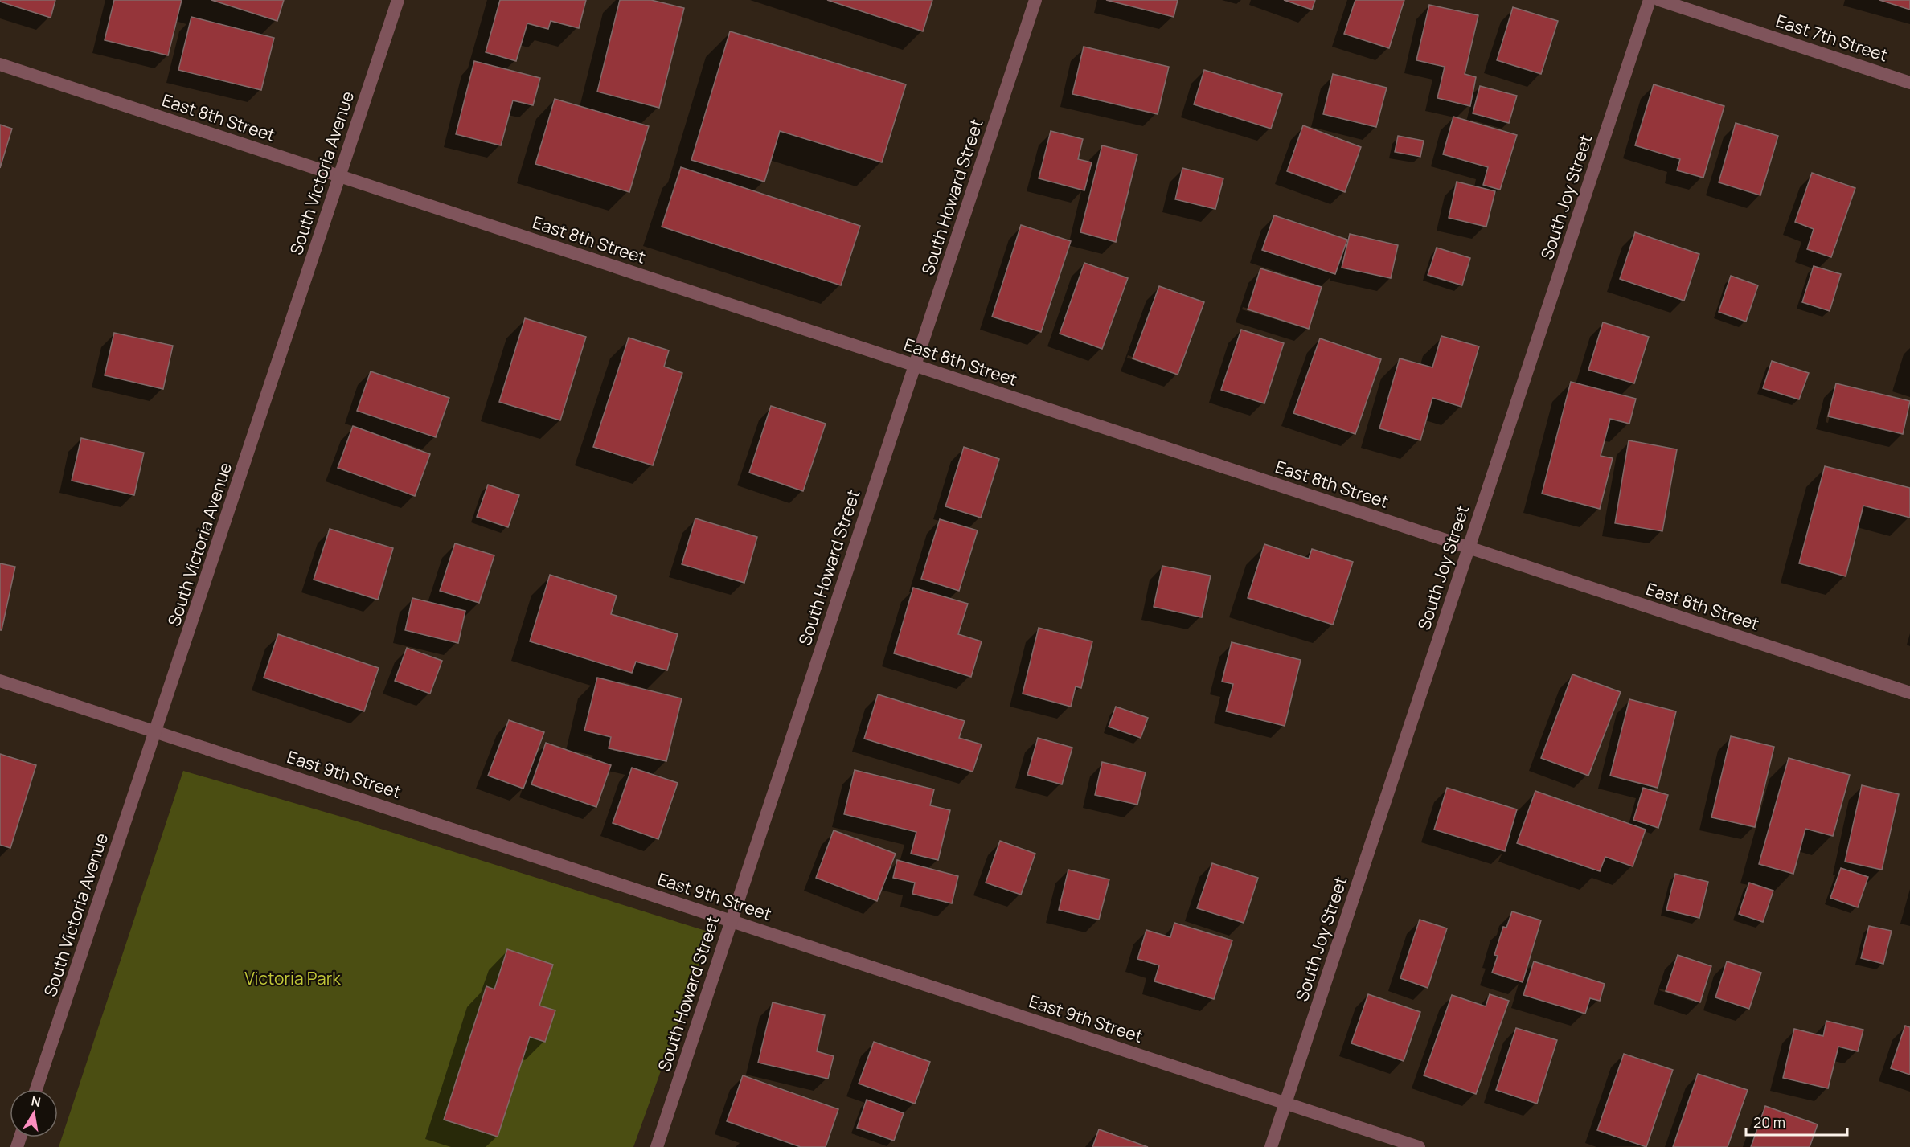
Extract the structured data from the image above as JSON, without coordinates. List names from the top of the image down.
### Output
{
  "streets": {
    "street": [
      "East 7th Street",
      "East 8th Street",
      "South Victoria Avenue",
      "South Howard Street",
      "South Joy Street",
      "East 9th Street"
    ]
  },
  "crossings": [
    ["East 8th Street", "South Victoria Avenue"],
    ["East 8th Street", "South Howard Street"],
    ["East 8th Street", "South Joy Street"],
    ["South Victoria Avenue", "East 9th Street"],
    ["South Howard Street", "East 9th Street"],
    ["South Joy Street", "East 9th Street"]
  ],
  "parks": ["Victoria Park"],
  "scale_bar": "20 m",
  "north": "top"
}
